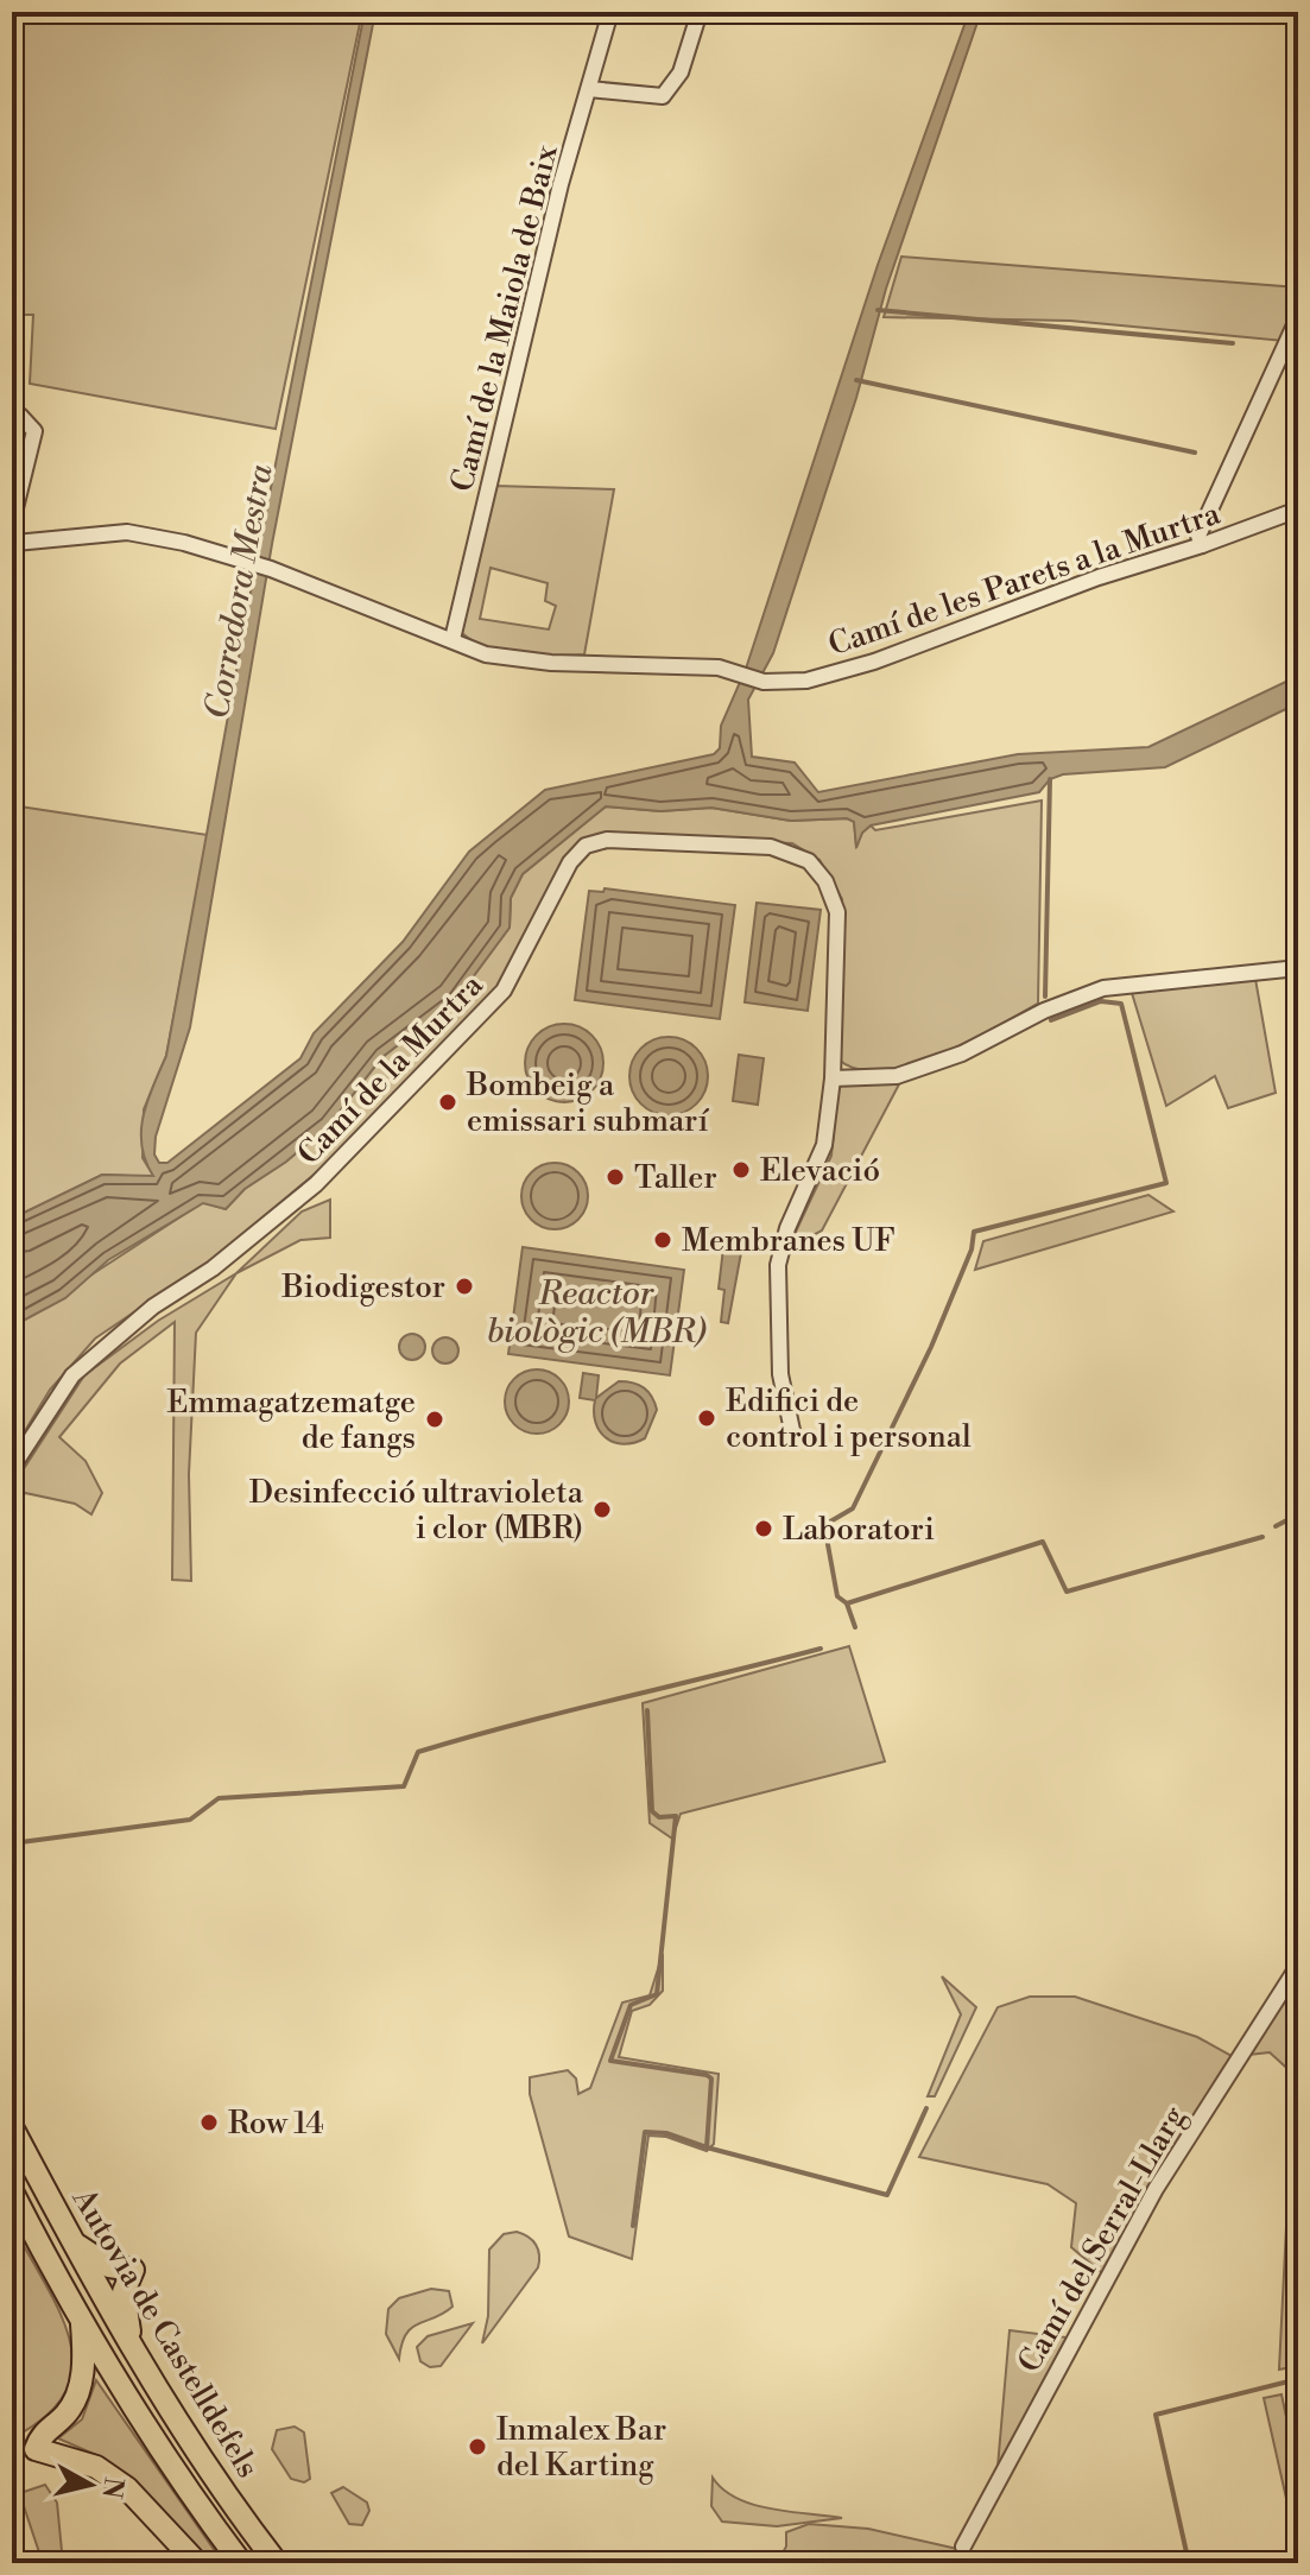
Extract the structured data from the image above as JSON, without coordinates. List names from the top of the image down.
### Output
{
  "streets": {
    "highway": ["Autovia de Castelldefels"],
    "street": [
      "Camí de la Maiola de Baix",
      "Camí de les Parets a la Murtra",
      "Camí de la Murtra",
      "Camí del Serral-Llarg"
    ]
  },
  "crossings": [
    ["Camí de la Maiola de Baix", "Camí de les Parets a la Murtra"]
  ],
  "water": ["Corredora Mestra", "Reactor biològic (MBR)"],
  "places": [
    "Bombeig a emissari submarí",
    "Elevació",
    "Taller",
    "Membranes UF",
    "Biodigestor",
    "Edifici de control i personal",
    "Emmagatzematge de fangs",
    "Desinfecció ultravioleta i clor (MBR)",
    "Laboratori",
    "Row 14",
    "Inmalex Bar del Karting"
  ],
  "north": "right"
}
